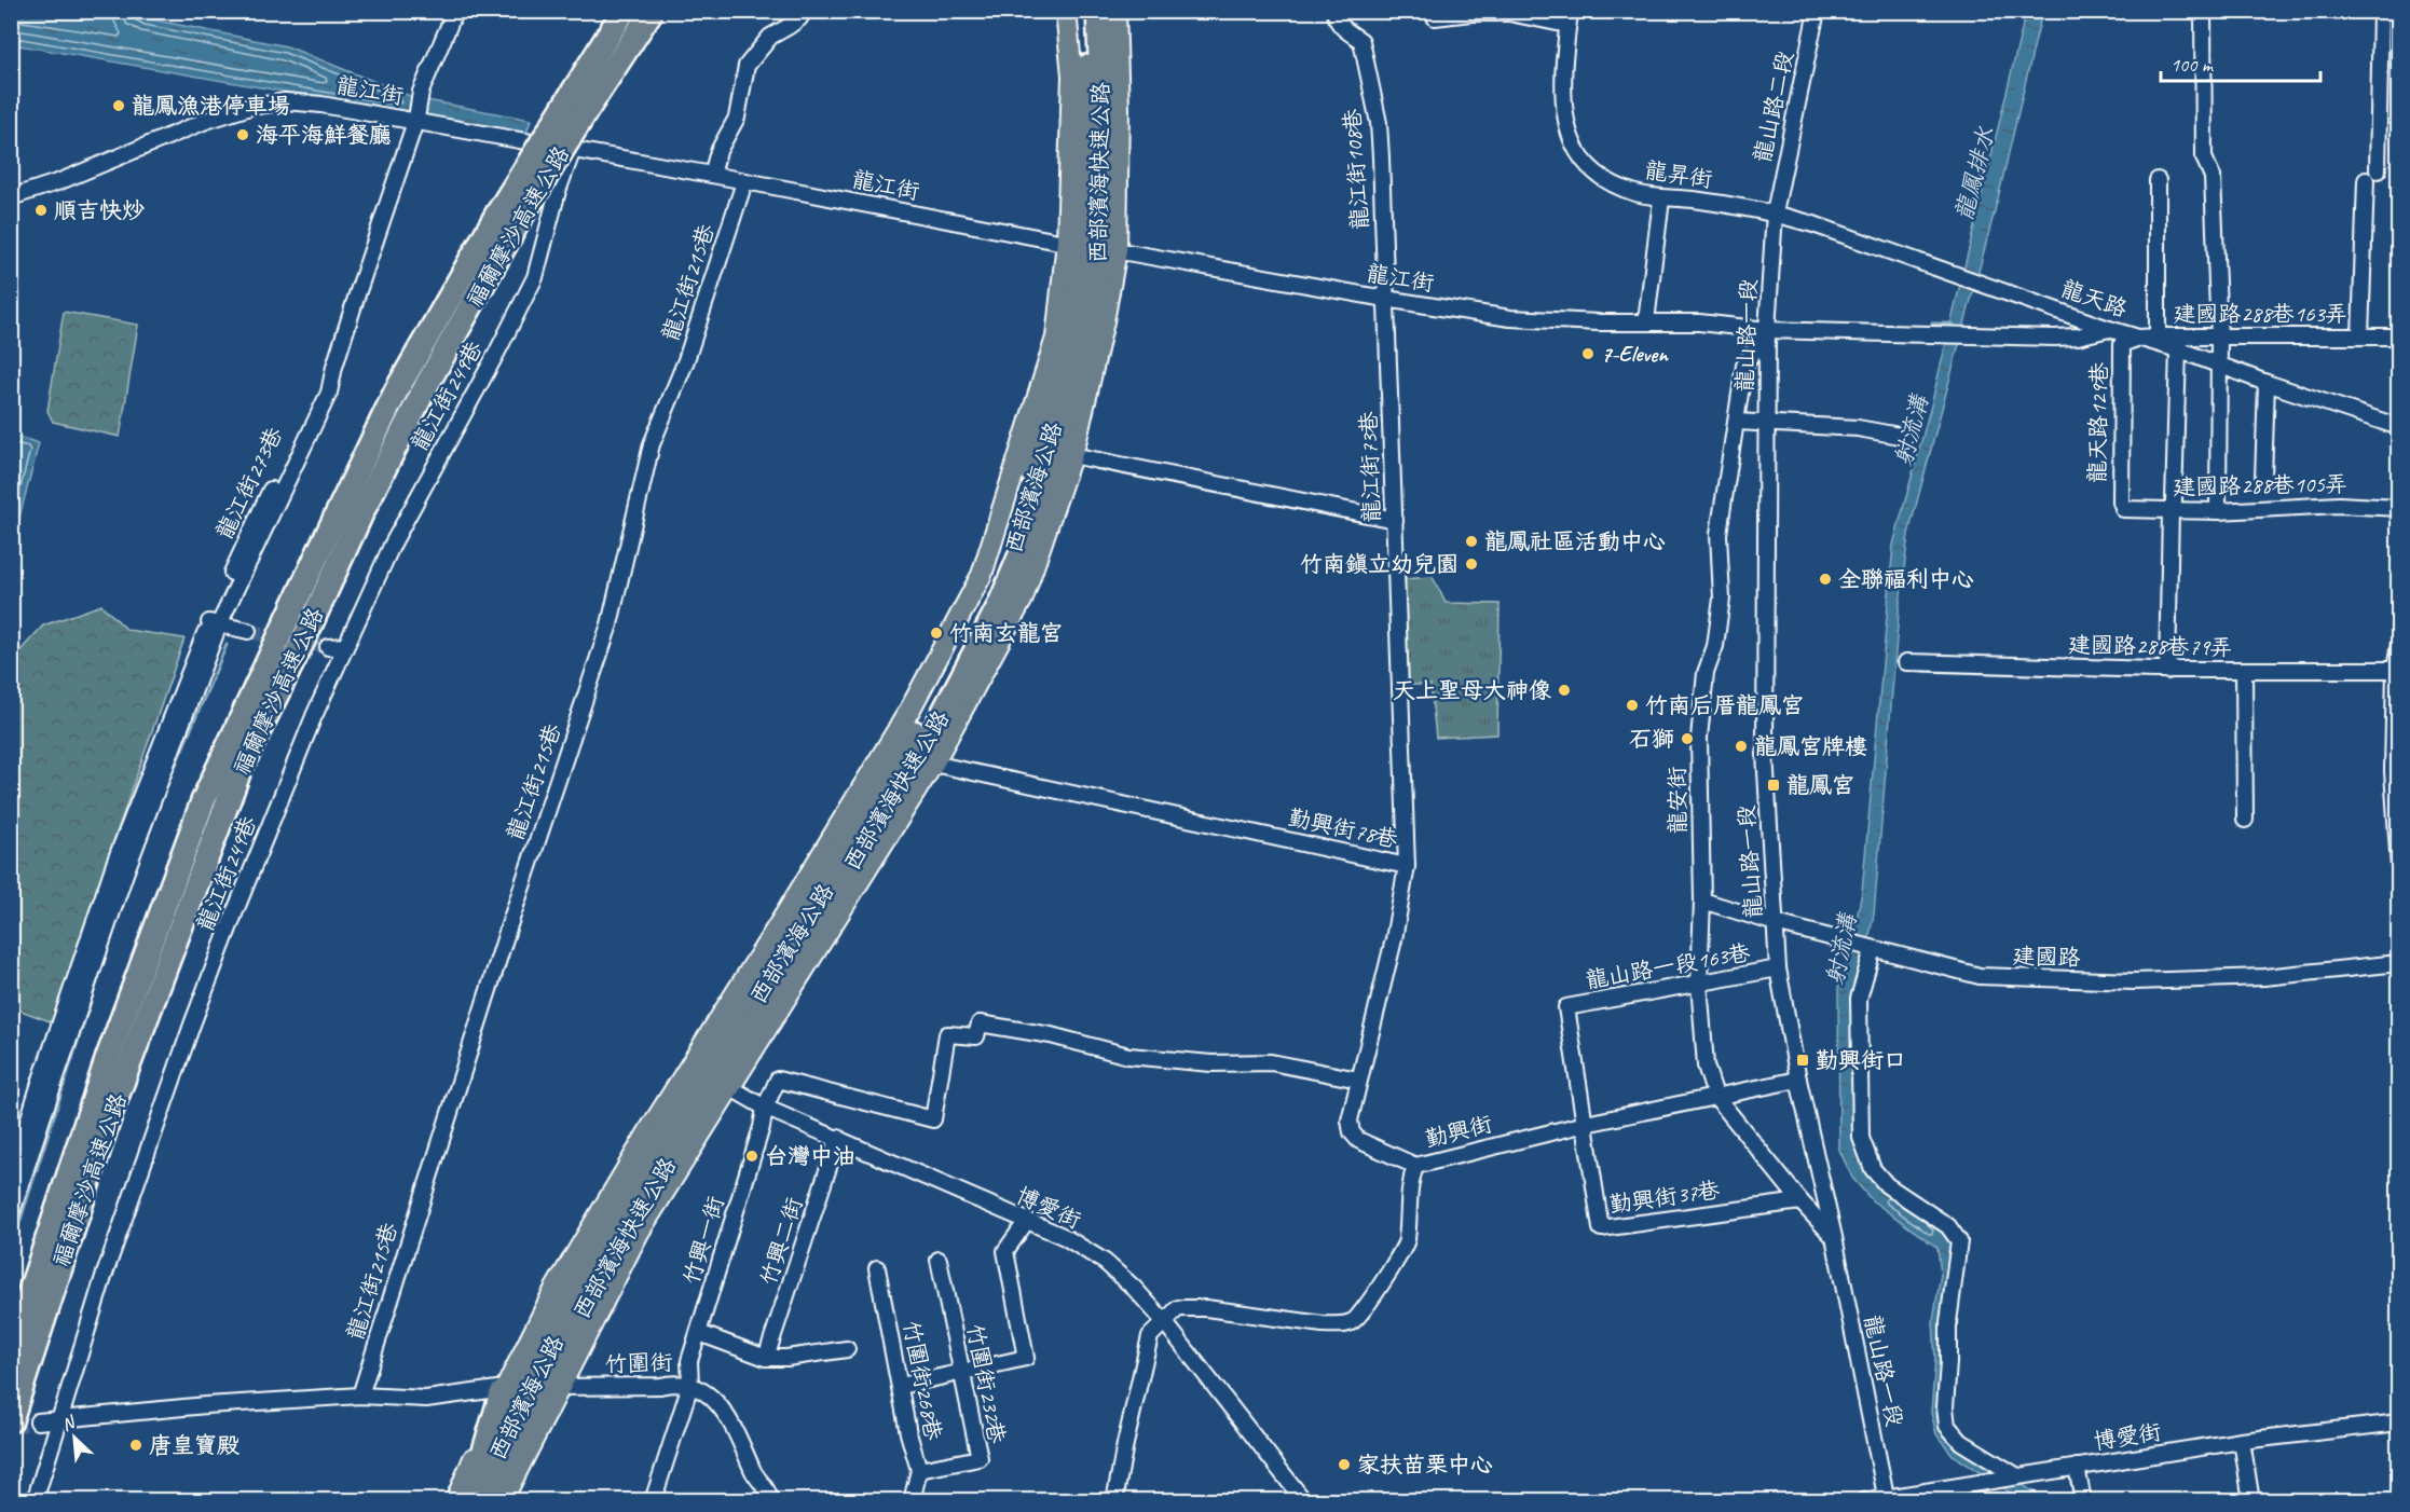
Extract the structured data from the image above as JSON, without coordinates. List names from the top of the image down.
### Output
{
  "streets": {
    "highway": ["西部濱海快速公路", "福爾摩沙高速公路"],
    "main road": ["西部濱海公路"],
    "street": [
      "龍江街",
      "龍山路二段",
      "龍江街108巷",
      "龍昇街",
      "龍江街215巷",
      "龍天路",
      "建國路288巷163弄",
      "龍山路一段",
      "龍江街249巷",
      "龍天路129巷",
      "龍江街73巷",
      "龍江街273巷",
      "建國路288巷105弄",
      "建國路288巷79弄",
      "龍安街",
      "勤興街78巷",
      "建國路",
      "龍山路一段163巷",
      "勤興街",
      "勤興街37巷",
      "博愛街",
      "竹興一街",
      "竹興二街",
      "竹圍街",
      "竹圍街268巷",
      "竹圍街232巷"
    ]
  },
  "crossings": [
    ["龍江街", "龍江街108巷"],
    ["龍江街", "西部濱海快速公路"],
    ["龍江街", "龍江街215巷"],
    ["龍江街", "龍天路"],
    ["龍江街", "龍山路一段"],
    ["龍江街", "龍江街249巷"],
    ["龍江街", "龍江街73巷"],
    ["龍江街", "龍江街273巷"],
    ["龍江街", "西部濱海公路"],
    ["龍江街", "龍安街"],
    ["龍山路二段", "龍昇街"],
    ["龍山路二段", "龍天路"],
    ["龍山路二段", "龍山路一段"],
    ["龍江街108巷", "龍江街73巷"],
    ["西部濱海快速公路", "西部濱海公路"],
    ["西部濱海快速公路", "博愛街"],
    ["龍昇街", "龍天路"],
    ["龍昇街", "龍山路一段"],
    ["龍天路", "建國路288巷163弄"],
    ["龍天路", "龍山路一段"],
    ["建國路288巷163弄", "龍天路129巷"],
    ["龍山路一段", "龍安街"],
    ["龍山路一段", "建國路"],
    ["龍山路一段", "龍山路一段163巷"],
    ["龍山路一段", "勤興街"],
    ["龍山路一段", "博愛街"],
    ["龍天路129巷", "建國路288巷105弄"],
    ["龍江街73巷", "勤興街78巷"],
    ["西部濱海公路", "勤興街78巷"],
    ["西部濱海公路", "博愛街"],
    ["西部濱海公路", "竹圍街"],
    ["龍安街", "建國路"],
    ["龍安街", "龍山路一段163巷"],
    ["龍安街", "勤興街"],
    ["龍安街", "勤興街37巷"],
    ["勤興街78巷", "勤興街"],
    ["勤興街78巷", "竹興一街"],
    ["龍山路一段163巷", "勤興街"],
    ["龍山路一段163巷", "勤興街37巷"],
    ["勤興街", "勤興街37巷"],
    ["勤興街", "博愛街"],
    ["博愛街", "竹興一街"],
    ["博愛街", "竹興二街"],
    ["竹興一街", "竹圍街"],
    ["竹圍街268巷", "竹圍街232巷"]
  ],
  "water": ["龍鳳排水", "射流溝"],
  "places": {
    "other": [
      "龍鳳漁港停車場",
      "海平海鮮餐廳",
      "順吉快炒",
      "7-Eleven",
      "龍鳳社區活動中心",
      "竹南鎮立幼兒園",
      "全聯福利中心",
      "竹南玄龍宮",
      "天上聖母大神像",
      "竹南后厝龍鳳宮",
      "石獅",
      "龍鳳宮牌樓",
      "台灣中油",
      "唐皇寶殿",
      "家扶苗栗中心"
    ],
    "transit": ["龍鳳宮", "勤興街口"]
  },
  "scale_bar": "100 m",
  "north": "top left"
}
